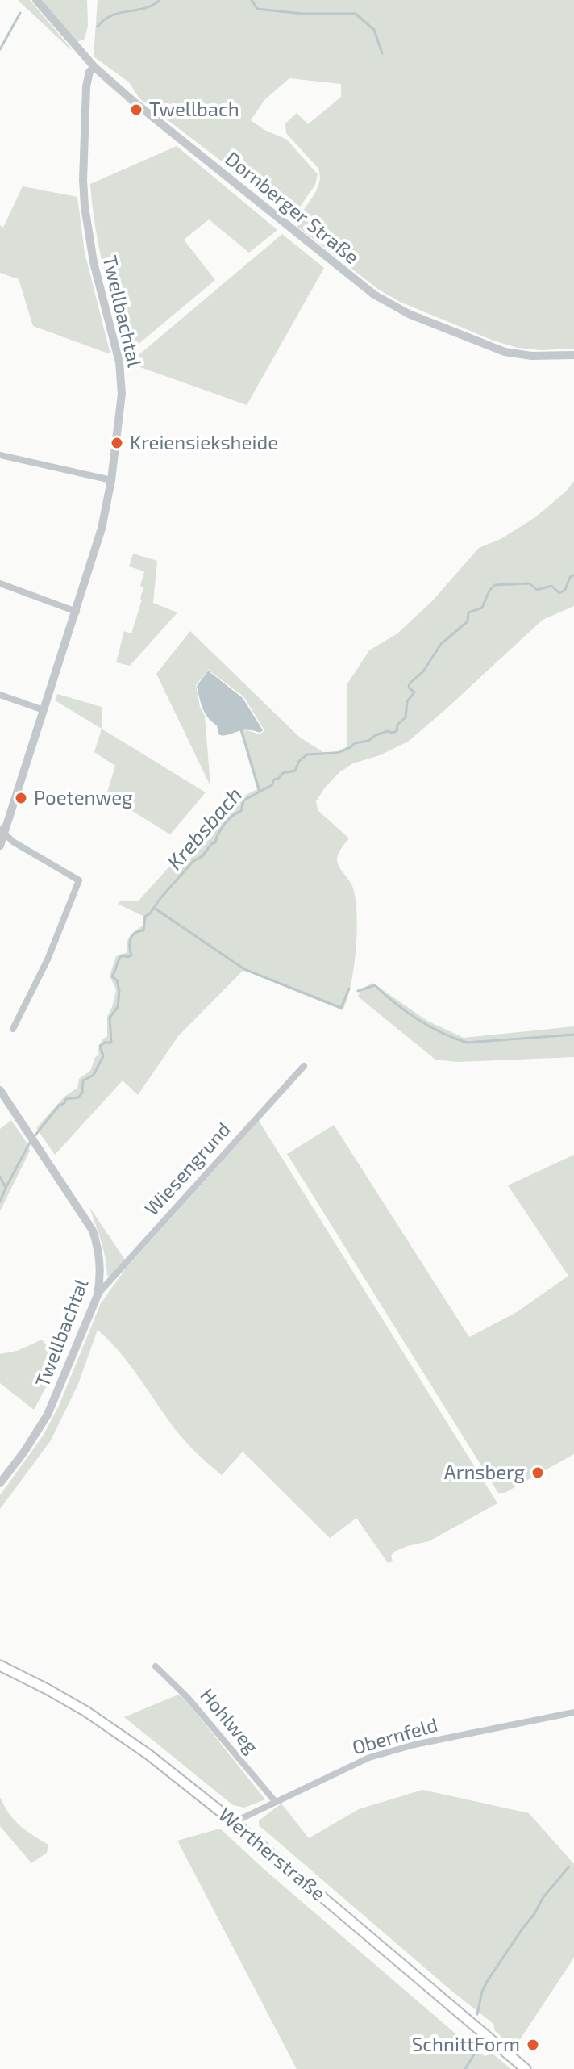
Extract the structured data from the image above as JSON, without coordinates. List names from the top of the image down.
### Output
{
  "streets": {
    "main road": ["Wertherstraße"],
    "street": [
      "Dornberger Straße",
      "Twellbachtal",
      "Wiesengrund",
      "Hohlweg",
      "Obernfeld"
    ]
  },
  "crossings": [
    ["Dornberger Straße", "Twellbachtal"],
    ["Twellbachtal", "Wiesengrund"],
    ["Hohlweg", "Obernfeld"],
    ["Obernfeld", "Wertherstraße"]
  ],
  "water": ["Krebsbach"],
  "places": [
    "Twellbach",
    "Kreiensieksheide",
    "Poetenweg",
    "Arnsberg",
    "SchnittForm"
  ]
}
